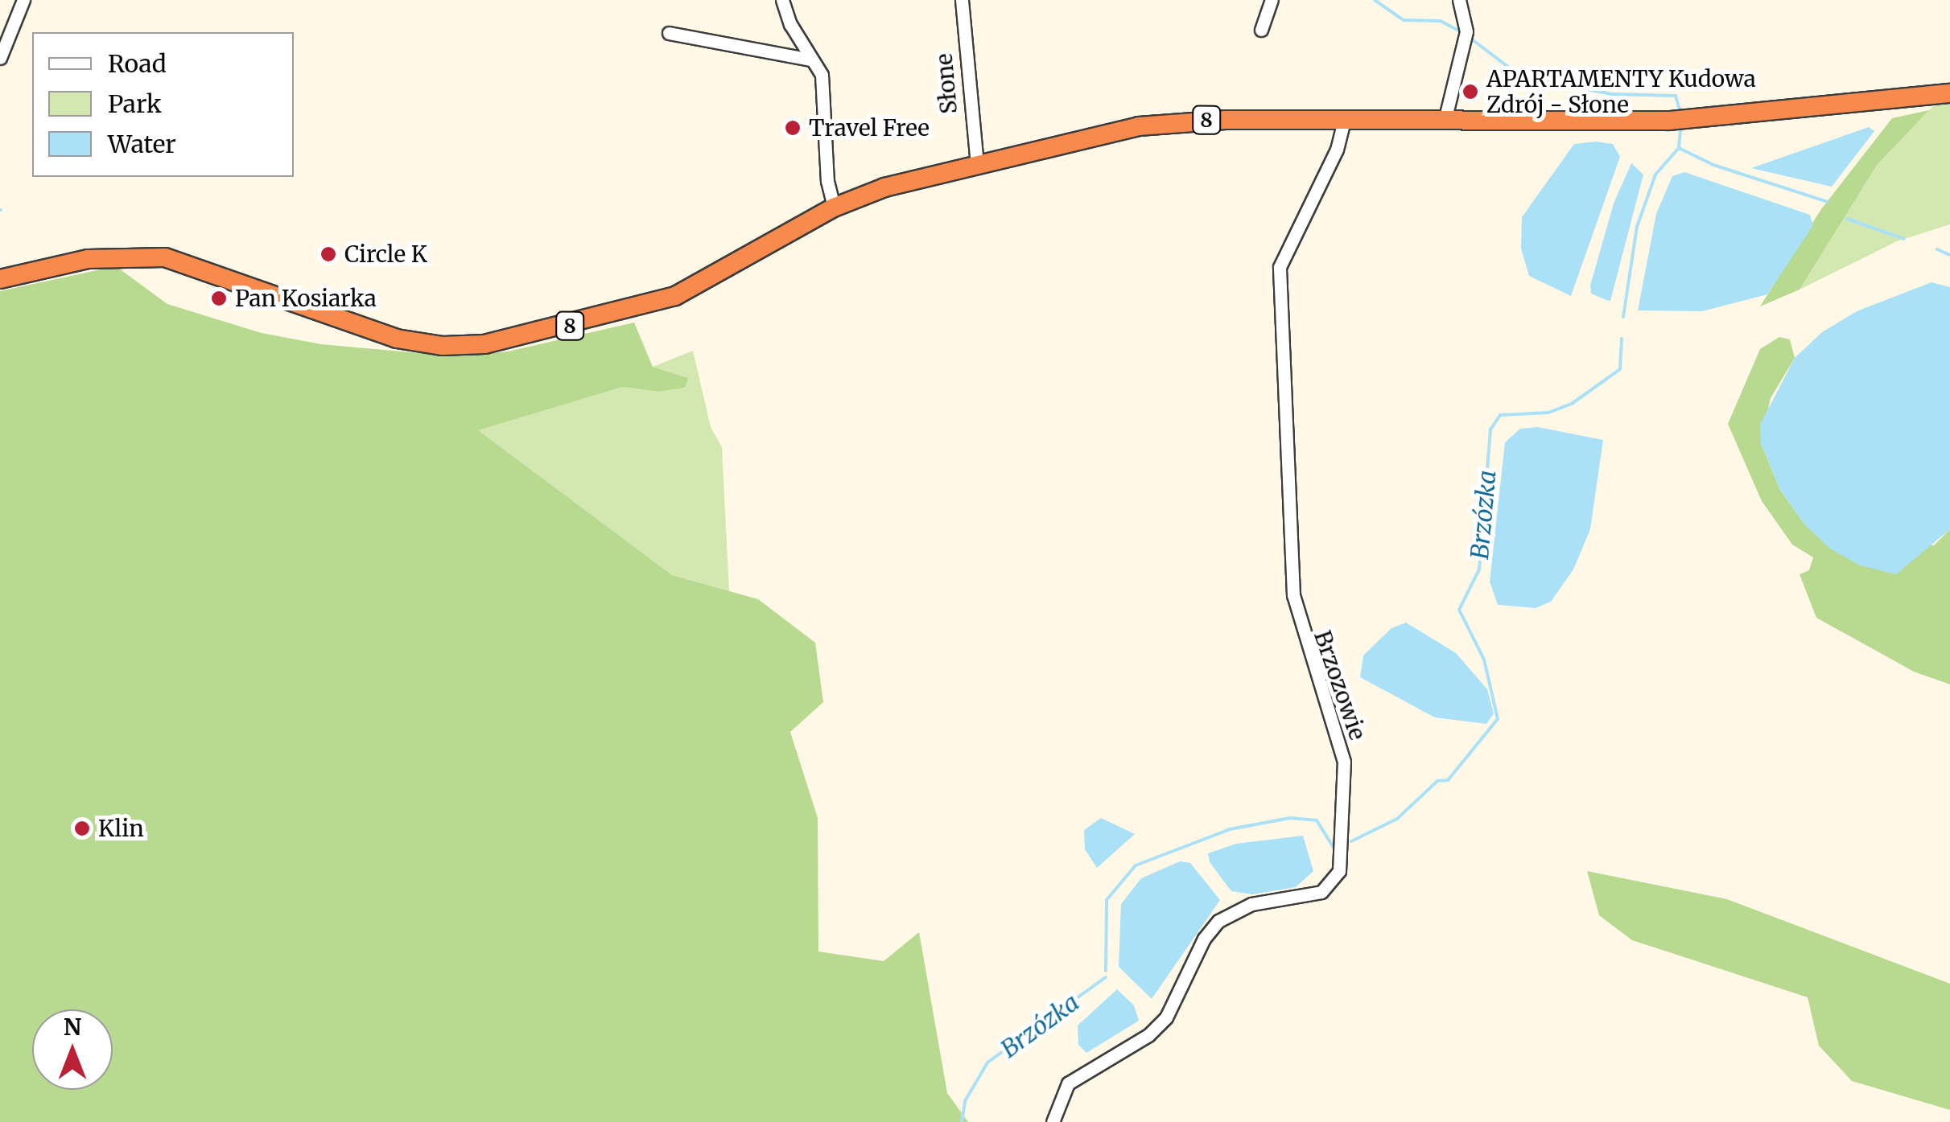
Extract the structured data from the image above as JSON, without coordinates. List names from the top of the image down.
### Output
{
  "streets": {
    "highway": ["8"],
    "street": ["Słone", "Brzozowie"]
  },
  "crossings": [
    ["Słone", "8"],
    ["8", "Brzozowie"]
  ],
  "water": ["Brzózka"],
  "places": [
    "APARTAMENTY Kudowa Zdrój - Słone",
    "Travel Free",
    "Circle K",
    "Pan Kosiarka",
    "Klin"
  ],
  "legend": ["Road", "Park", "Water"],
  "north": "top"
}
